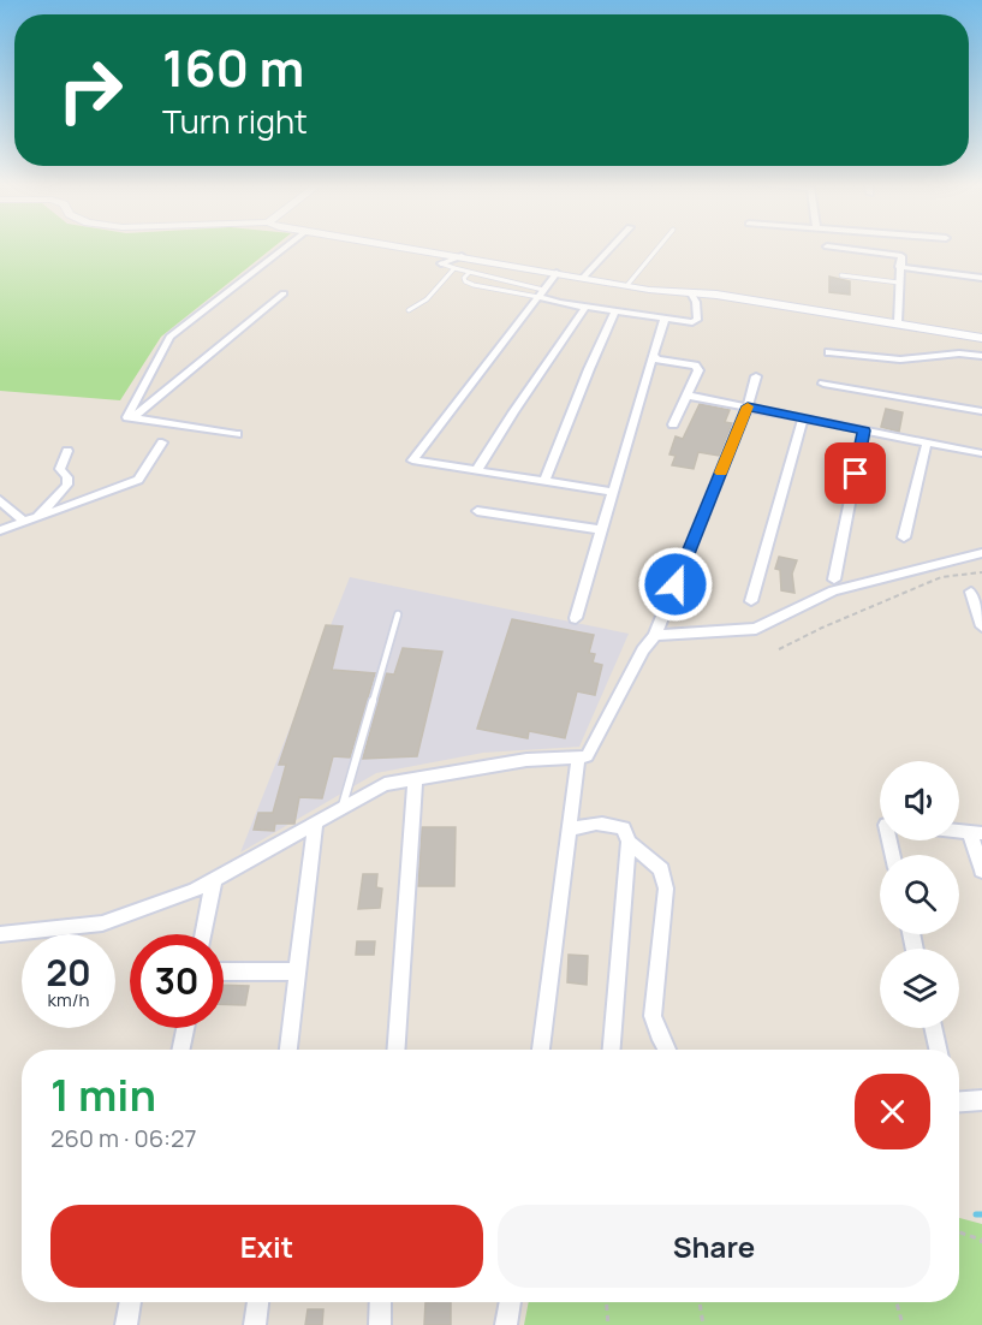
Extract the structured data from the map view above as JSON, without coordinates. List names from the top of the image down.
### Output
{
  "page": {
    "turn": ["160 m", "Turn right"],
    "speed": "20 km/h",
    "limit": "30",
    "heading": ["1 min", "260 m · 06:27"],
    "buttons": ["Exit", "Share"]
  }
}
